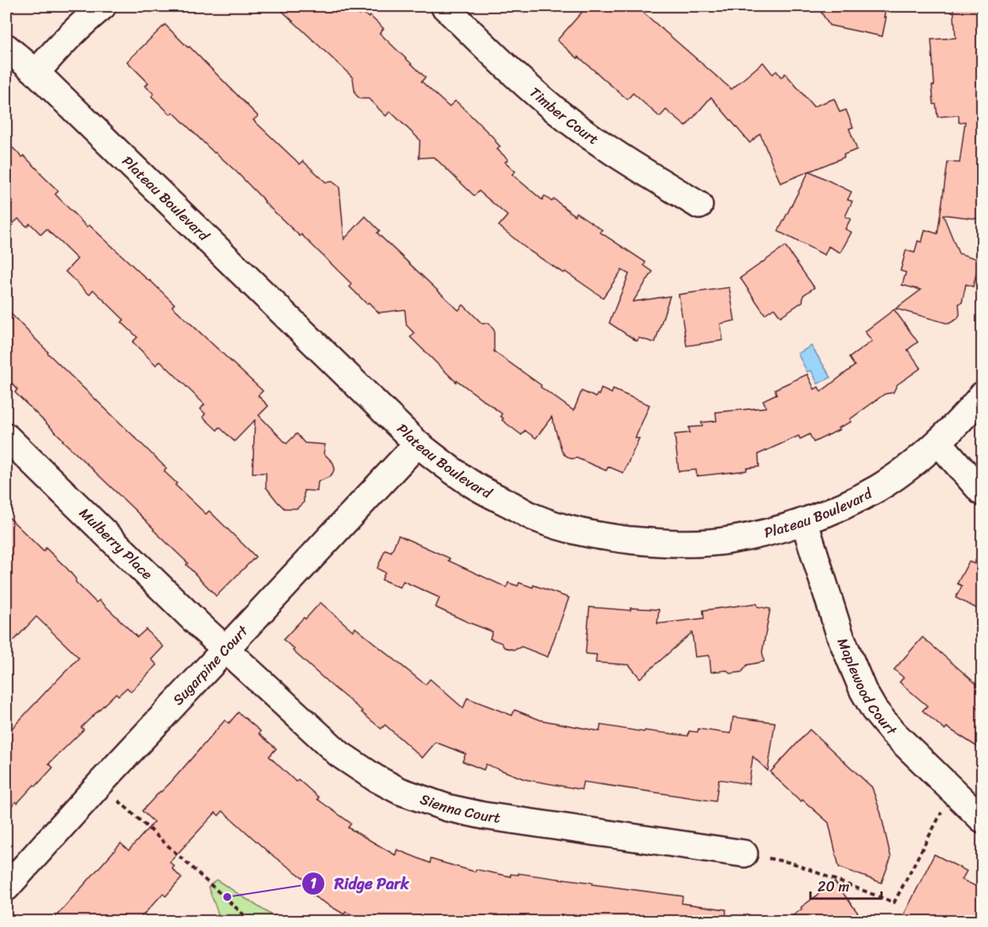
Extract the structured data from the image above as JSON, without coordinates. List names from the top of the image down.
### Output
{
  "streets": {
    "street": [
      "Timber Court",
      "Plateau Boulevard",
      "Mulberry Place",
      "Sugarpine Court",
      "Maplewood Court",
      "Sienna Court"
    ]
  },
  "crossings": [
    ["Plateau Boulevard", "Sugarpine Court"],
    ["Plateau Boulevard", "Maplewood Court"],
    ["Mulberry Place", "Sugarpine Court"],
    ["Mulberry Place", "Sienna Court"],
    ["Sugarpine Court", "Sienna Court"]
  ],
  "places": ["Ridge Park"],
  "scale_bar": "20 m"
}
